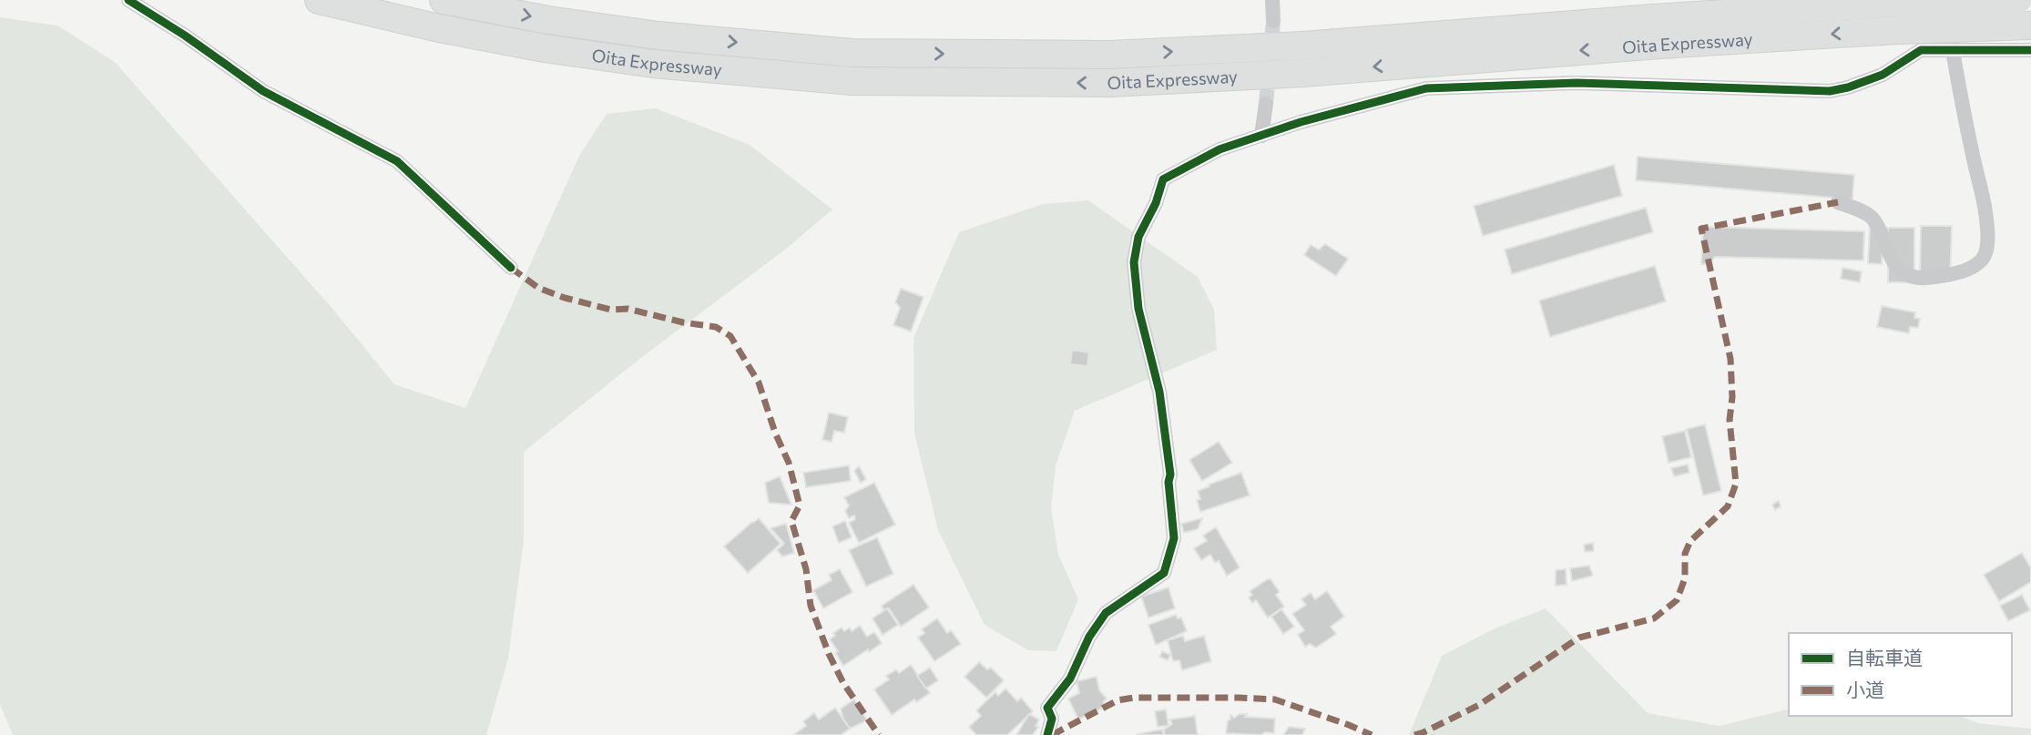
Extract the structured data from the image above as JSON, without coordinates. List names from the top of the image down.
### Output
{
  "streets": {
    "highway": ["Oita Expressway"]
  },
  "legend": ["自転車道", "小道"]
}
